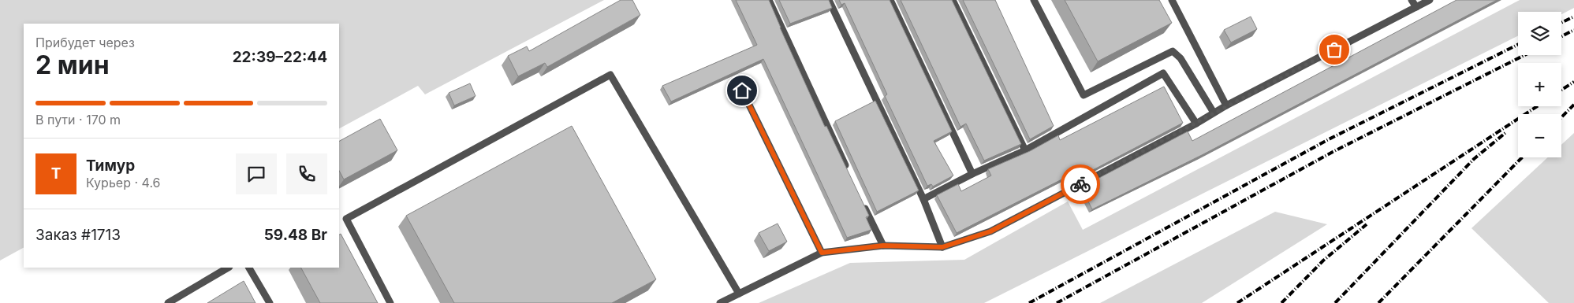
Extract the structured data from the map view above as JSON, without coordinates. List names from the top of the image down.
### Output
{
  "page": {
    "map_buttons": ["+", "−"],
    "heading": ["2 мин", "Прибудет через", "22:39–22:44"],
    "panel": [
      "Тимур",
      "Курьер · 4.6",
      "Заказ #1713",
      "59.48 Br"
    ],
    "bar": "В пути · 170 m",
    "round": "Т"
  }
}
